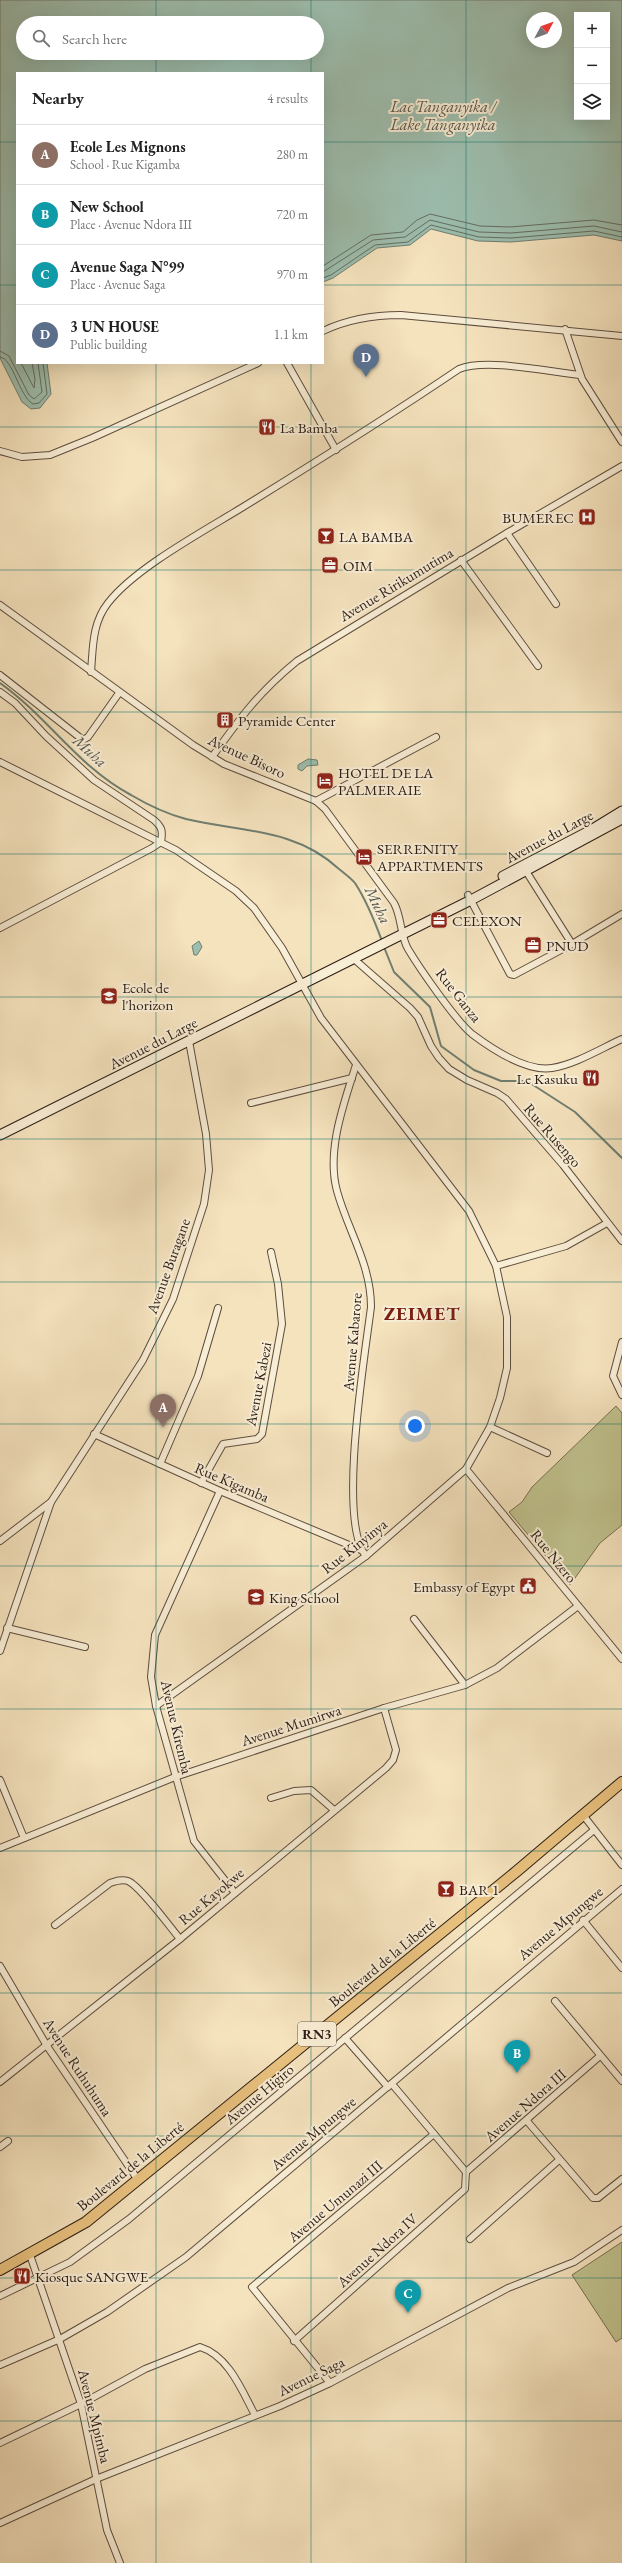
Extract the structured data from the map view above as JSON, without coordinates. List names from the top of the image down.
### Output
{
  "streets": {
    "highway": ["Boulevard de la Liberté", "RN3"],
    "main road": ["Avenue du Large"],
    "street": [
      "Avenue Ririkumutima",
      "Avenue Bisoro",
      "Rue Ganza",
      "Rue Rusengo",
      "Avenue Buragane",
      "Avenue Kabarore",
      "Avenue Kabezi",
      "Rue Kigamba",
      "Rue Kinyinya",
      "Rue Nzero",
      "Avenue Mumirwa",
      "Avenue Kiremba",
      "Rue Kayokwe",
      "Avenue Mpungwe",
      "Avenue Ruhuhuma",
      "Avenue Higiro",
      "Avenue Ndora III",
      "Avenue Umunazi III",
      "Avenue Ndora IV",
      "Avenue Saga",
      "Avenue Mpimba"
    ]
  },
  "crossings": [
    ["Avenue Ririkumutima", "Avenue Bisoro"],
    ["Avenue Bisoro", "Avenue du Large"],
    ["Avenue Bisoro", "Rue Ganza"],
    ["Avenue du Large", "Rue Ganza"],
    ["Avenue du Large", "Rue Rusengo"],
    ["Avenue du Large", "Avenue Buragane"],
    ["Avenue du Large", "Rue Kinyinya"],
    ["Avenue Buragane", "Rue Kigamba"],
    ["Avenue Kabarore", "Rue Kigamba"],
    ["Avenue Kabarore", "Rue Kinyinya"],
    ["Avenue Kabezi", "Rue Kigamba"],
    ["Rue Kigamba", "Avenue Kiremba"],
    ["Rue Kinyinya", "Rue Nzero"],
    ["Rue Kinyinya", "Avenue Kiremba"],
    ["Rue Nzero", "Avenue Mumirwa"],
    ["Avenue Mumirwa", "Avenue Kiremba"],
    ["Avenue Mumirwa", "Rue Kayokwe"],
    ["Avenue Kiremba", "Rue Kayokwe"],
    ["Rue Kayokwe", "Avenue Ruhuhuma"],
    ["Avenue Mpungwe", "Avenue Mpimba"],
    ["Boulevard de la Liberté", "Avenue Ruhuhuma"],
    ["Boulevard de la Liberté", "Avenue Mpimba"],
    ["Avenue Higiro", "Avenue Mpimba"],
    ["Avenue Ndora III", "Avenue Ndora IV"],
    ["Avenue Umunazi III", "Avenue Ndora IV"],
    ["Avenue Saga", "Avenue Mpimba"]
  ],
  "districts": ["ZEIMET"],
  "water": ["Lac Tanganyika / Lake Tanganyika", "Muha"],
  "places": {
    "restaurant": ["La Bamba", "Le Kasuku", "Kiosque SANGWE"],
    "hospital": ["BUMEREC"],
    "bar": ["LA BAMBA", "BAR 1"],
    "office": ["OIM", "CELEXON", "PNUD"],
    "building": ["Pyramide Center"],
    "hotel": ["HOTEL DE LA PALMERAIE", "SERRENITY APPARTMENTS"],
    "school or university": ["Ecole de l'horizon", "King School"],
    "public building": ["Embassy of Egypt"]
  },
  "north": "top right",
  "page": {
    "map_buttons": ["+", "−"],
    "search": "Search here",
    "heading": ["Nearby", "4 results"],
    "list": [
      {
        "mark": "A",
        "name": "Ecole Les Mignons",
        "note": "School · Rue Kigamba",
        "value": "280 m"
      },
      {
        "mark": "B",
        "name": "New School",
        "note": "Place · Avenue Ndora III",
        "value": "720 m"
      },
      {
        "mark": "C",
        "name": "Avenue Saga N°99",
        "note": "Place · Avenue Saga",
        "value": "970 m"
      },
      {
        "mark": "D",
        "name": "3 UN HOUSE",
        "note": "Public building",
        "value": "1.1 km"
      }
    ],
    "pins": [
      "D",
      "A",
      "B",
      "C"
    ]
  }
}
